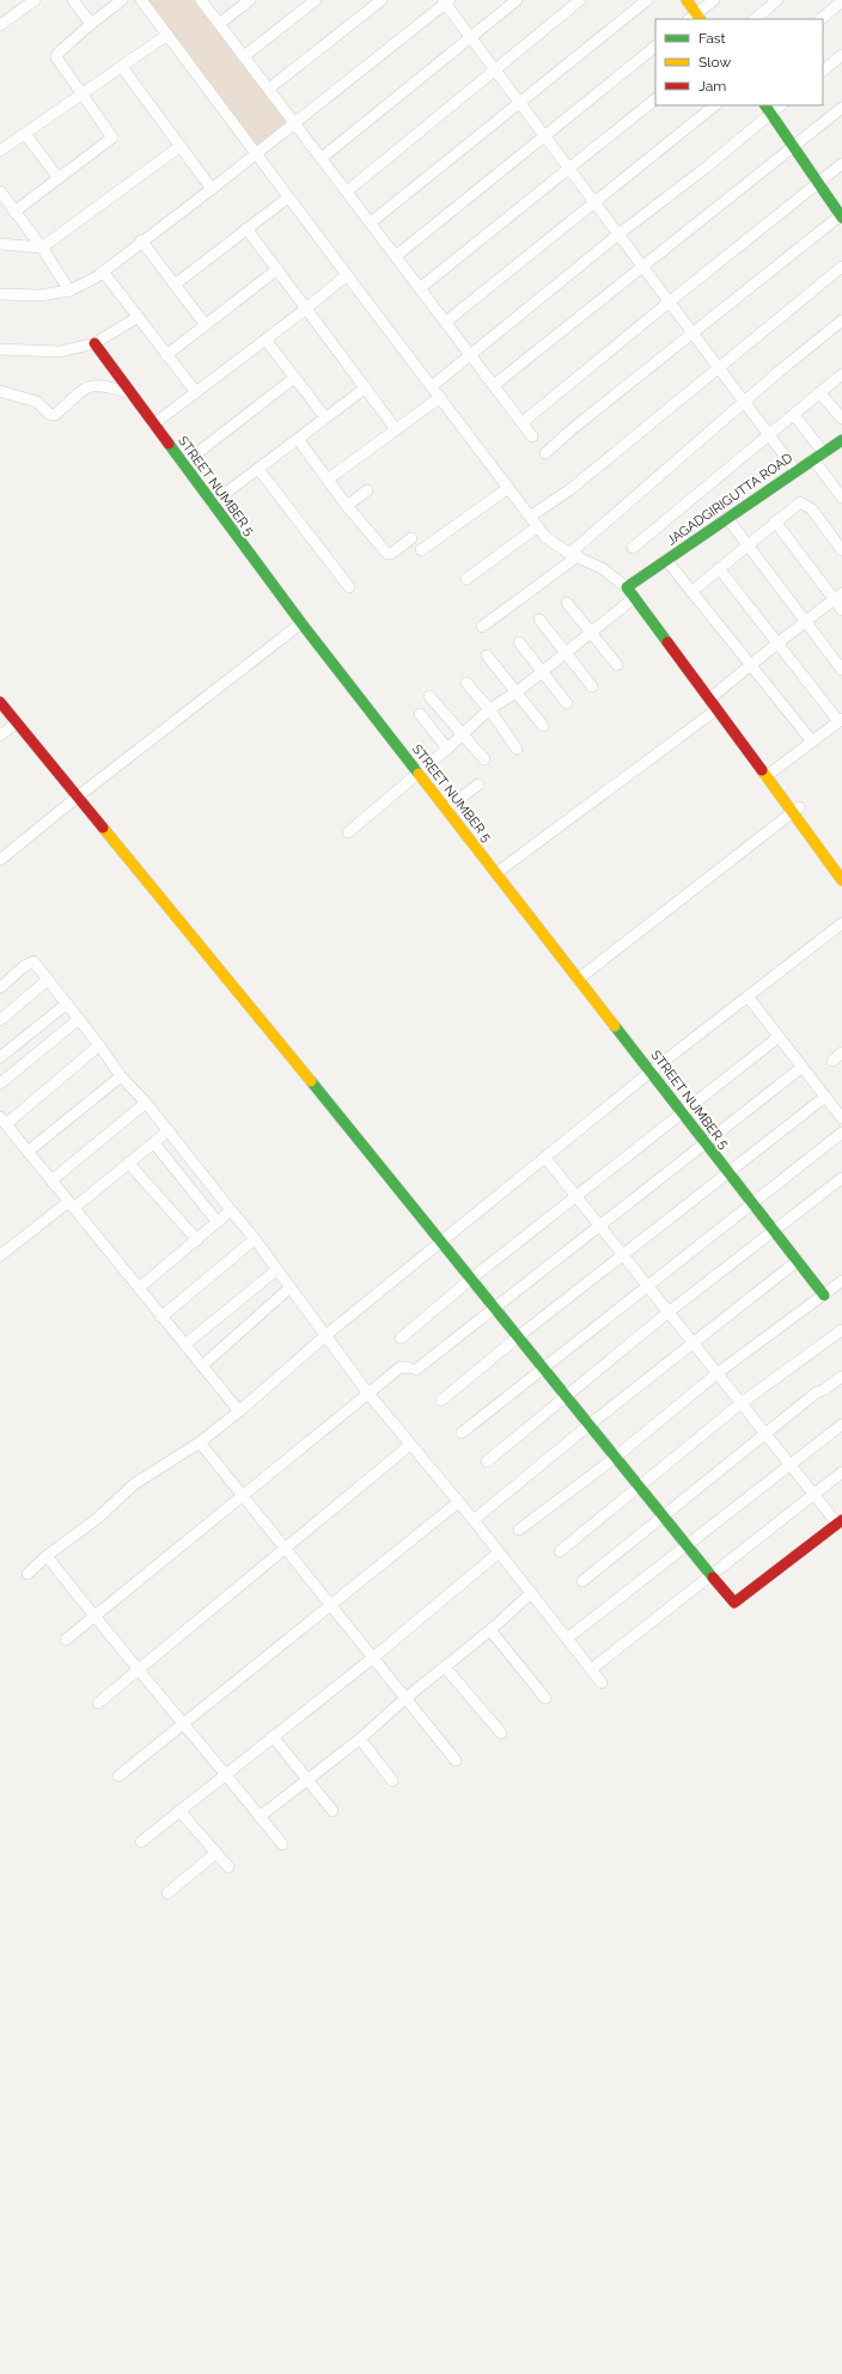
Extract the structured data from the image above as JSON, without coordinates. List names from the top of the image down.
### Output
{
  "streets": {
    "street": ["STREET NUMBER 5", "JAGADGIRIGUTTA ROAD"]
  },
  "legend": ["Fast", "Slow", "Jam"]
}
